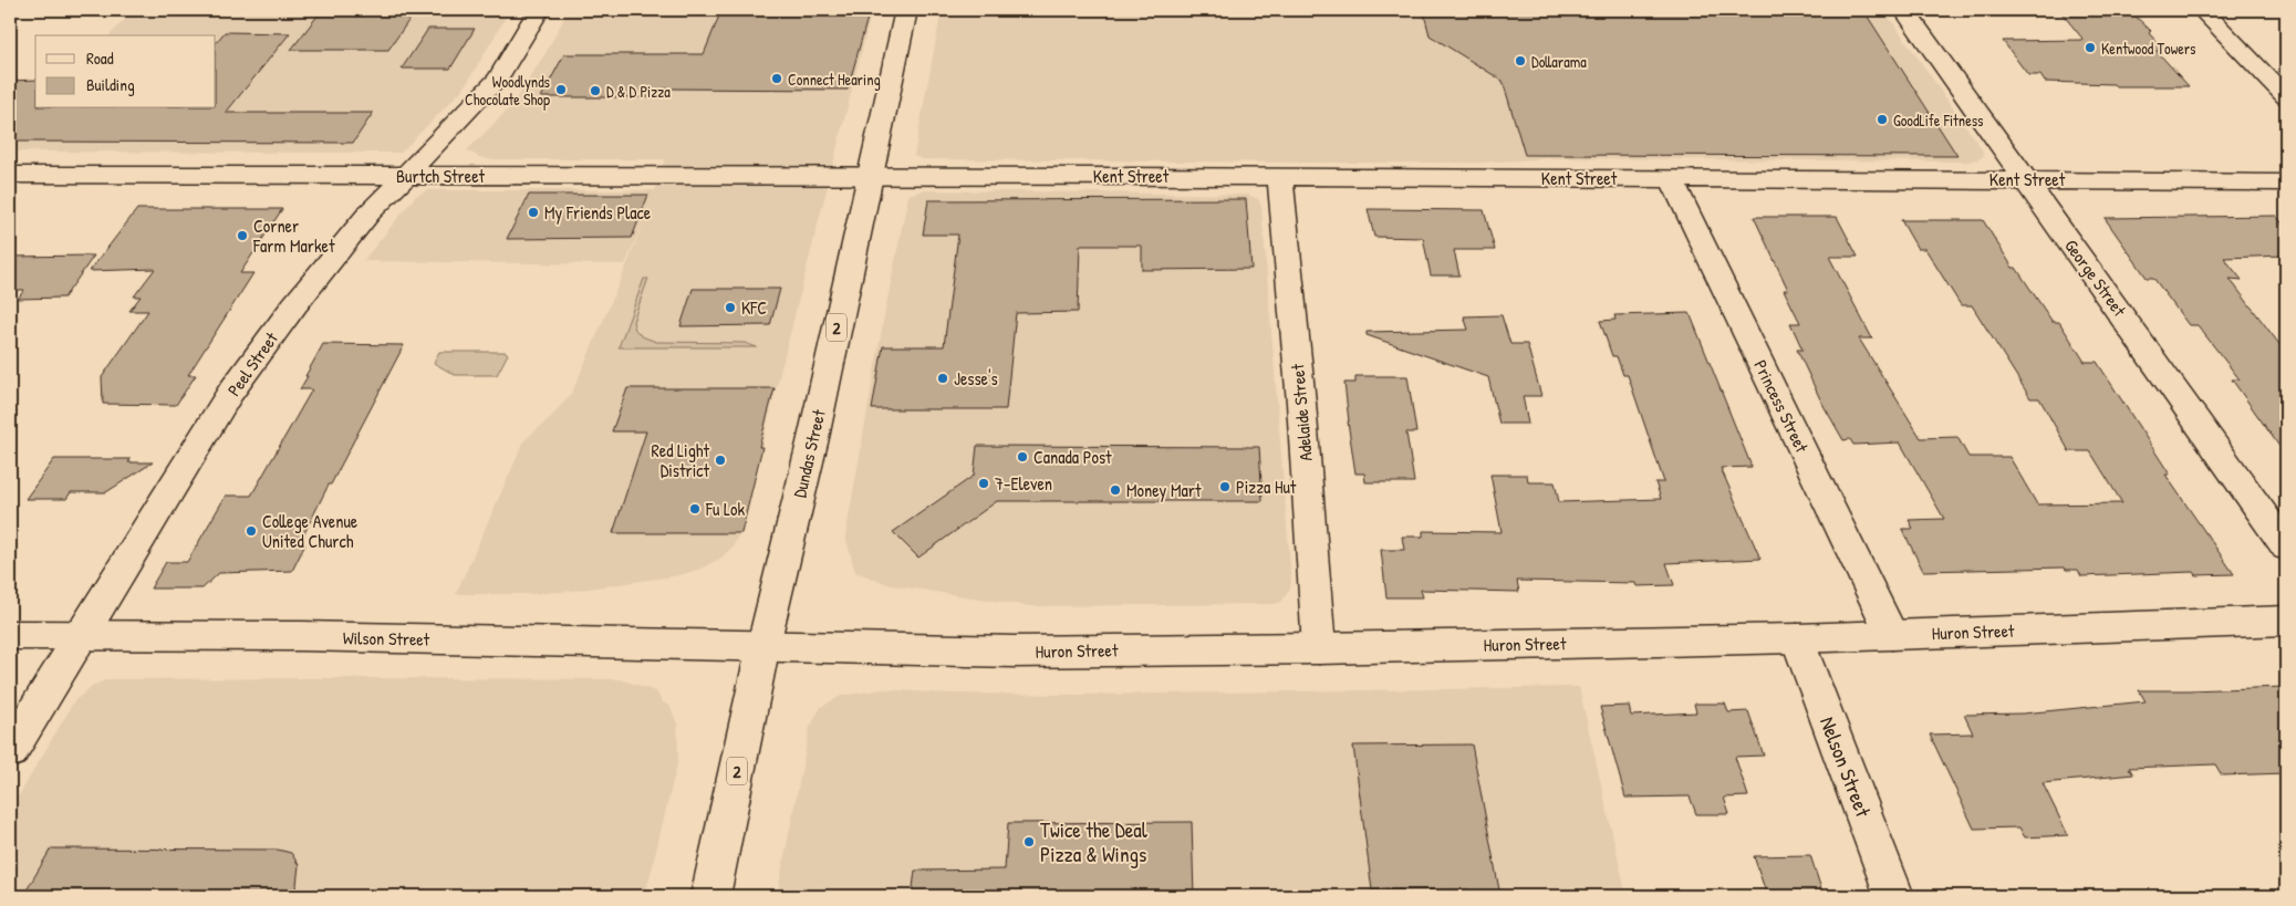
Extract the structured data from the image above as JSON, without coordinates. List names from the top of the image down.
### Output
{
  "streets": {
    "street": [
      "Burtch Street",
      "Kent Street",
      "George Street",
      "2",
      "Peel Street",
      "Princess Street",
      "Adelaide Street",
      "Dundas Street",
      "Huron Street",
      "Wilson Street",
      "Nelson Street"
    ]
  },
  "crossings": [
    ["Burtch Street", "Kent Street"],
    ["Burtch Street", "Peel Street"],
    ["Burtch Street", "Dundas Street"],
    ["Kent Street", "George Street"],
    ["Kent Street", "Princess Street"],
    ["Kent Street", "Adelaide Street"],
    ["Kent Street", "Dundas Street"],
    ["Peel Street", "Wilson Street"],
    ["Princess Street", "Huron Street"],
    ["Adelaide Street", "Huron Street"],
    ["Dundas Street", "Huron Street"],
    ["Dundas Street", "Wilson Street"],
    ["Huron Street", "Wilson Street"],
    ["Huron Street", "Nelson Street"]
  ],
  "places": [
    "Kentwood Towers",
    "Dollarama",
    "Connect Hearing",
    "Woodlynds Chocolate Shop",
    "D & D Pizza",
    "GoodLife Fitness",
    "My Friends Place",
    "Corner Farm Market",
    "KFC",
    "Jesse's",
    "Canada Post",
    "Red Light District",
    "7-Eleven",
    "Pizza Hut",
    "Money Mart",
    "Fu Lok",
    "College Avenue United Church",
    "Twice the Deal Pizza & Wings"
  ],
  "legend": ["Road", "Building"]
}
